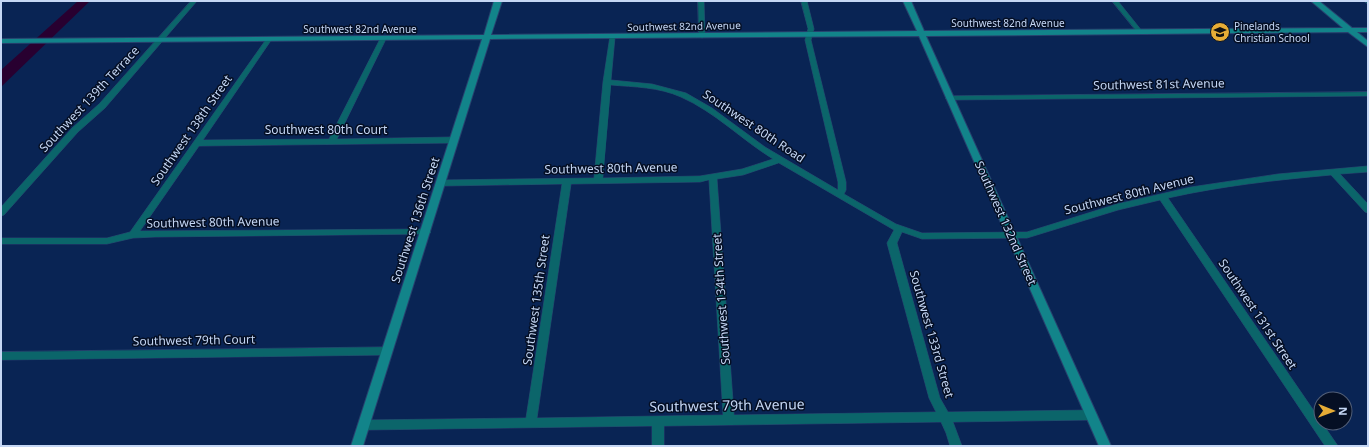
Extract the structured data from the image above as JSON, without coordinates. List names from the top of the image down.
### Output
{
  "streets": {
    "street": [
      "Southwest 82nd Avenue",
      "Southwest 81st Avenue",
      "Southwest 139th Terrace",
      "Southwest 80th Road",
      "Southwest 80th Court",
      "Southwest 138th Street",
      "Southwest 80th Avenue",
      "Southwest 136th Street",
      "Southwest 132nd Street",
      "Southwest 134th Street",
      "Southwest 135th Street",
      "Southwest 131st Street",
      "Southwest 133rd Street",
      "Southwest 79th Court",
      "Southwest 79th Avenue"
    ]
  },
  "crossings": [
    ["Southwest 82nd Avenue", "Southwest 139th Terrace"],
    ["Southwest 82nd Avenue", "Southwest 138th Street"],
    ["Southwest 82nd Avenue", "Southwest 136th Street"],
    ["Southwest 82nd Avenue", "Southwest 132nd Street"],
    ["Southwest 81st Avenue", "Southwest 132nd Street"],
    ["Southwest 80th Road", "Southwest 80th Avenue"],
    ["Southwest 80th Road", "Southwest 133rd Street"],
    ["Southwest 80th Court", "Southwest 138th Street"],
    ["Southwest 80th Court", "Southwest 136th Street"],
    ["Southwest 138th Street", "Southwest 80th Avenue"],
    ["Southwest 80th Avenue", "Southwest 136th Street"],
    ["Southwest 80th Avenue", "Southwest 132nd Street"],
    ["Southwest 80th Avenue", "Southwest 134th Street"],
    ["Southwest 80th Avenue", "Southwest 135th Street"],
    ["Southwest 80th Avenue", "Southwest 131st Street"],
    ["Southwest 80th Avenue", "Southwest 133rd Street"],
    ["Southwest 136th Street", "Southwest 79th Court"],
    ["Southwest 136th Street", "Southwest 79th Avenue"],
    ["Southwest 132nd Street", "Southwest 79th Avenue"],
    ["Southwest 134th Street", "Southwest 79th Avenue"],
    ["Southwest 135th Street", "Southwest 79th Avenue"],
    ["Southwest 133rd Street", "Southwest 79th Avenue"]
  ],
  "places": {
    "school or university": ["Pinelands Christian School"]
  },
  "north": "right"
}
